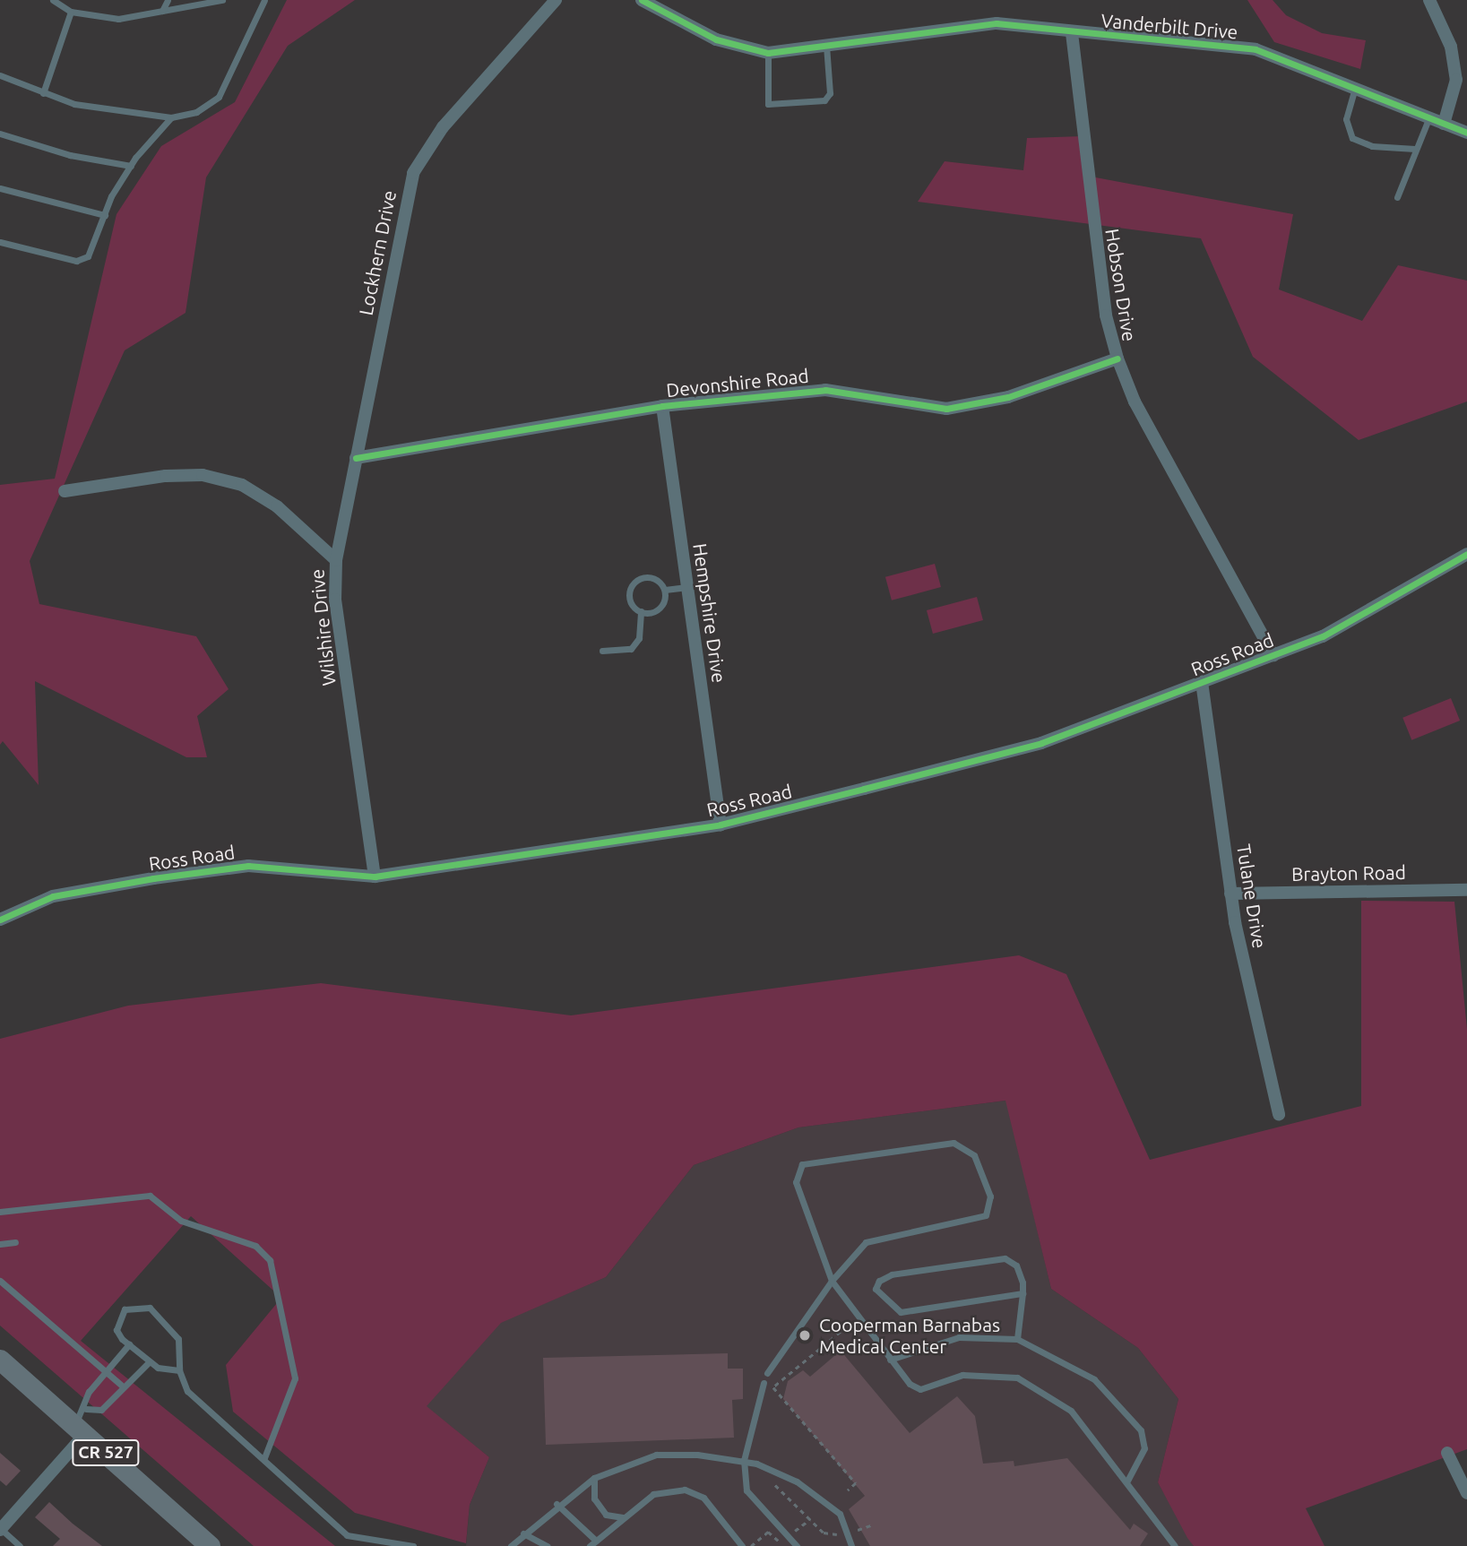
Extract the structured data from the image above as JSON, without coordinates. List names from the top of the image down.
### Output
{
  "streets": {
    "main road": ["CR 527"],
    "street": [
      "Vanderbilt Drive",
      "Lockhern Drive",
      "Hobson Drive",
      "Devonshire Road",
      "Hempshire Drive",
      "Wilshire Drive",
      "Ross Road",
      "Brayton Road",
      "Tulane Drive"
    ]
  },
  "crossings": [
    ["Vanderbilt Drive", "Hobson Drive"],
    ["Lockhern Drive", "Devonshire Road"],
    ["Lockhern Drive", "Wilshire Drive"],
    ["Hobson Drive", "Devonshire Road"],
    ["Hobson Drive", "Ross Road"],
    ["Devonshire Road", "Hempshire Drive"],
    ["Hempshire Drive", "Ross Road"],
    ["Wilshire Drive", "Ross Road"],
    ["Ross Road", "Tulane Drive"],
    ["Brayton Road", "Tulane Drive"]
  ],
  "places": ["Cooperman Barnabas Medical Center"]
}
